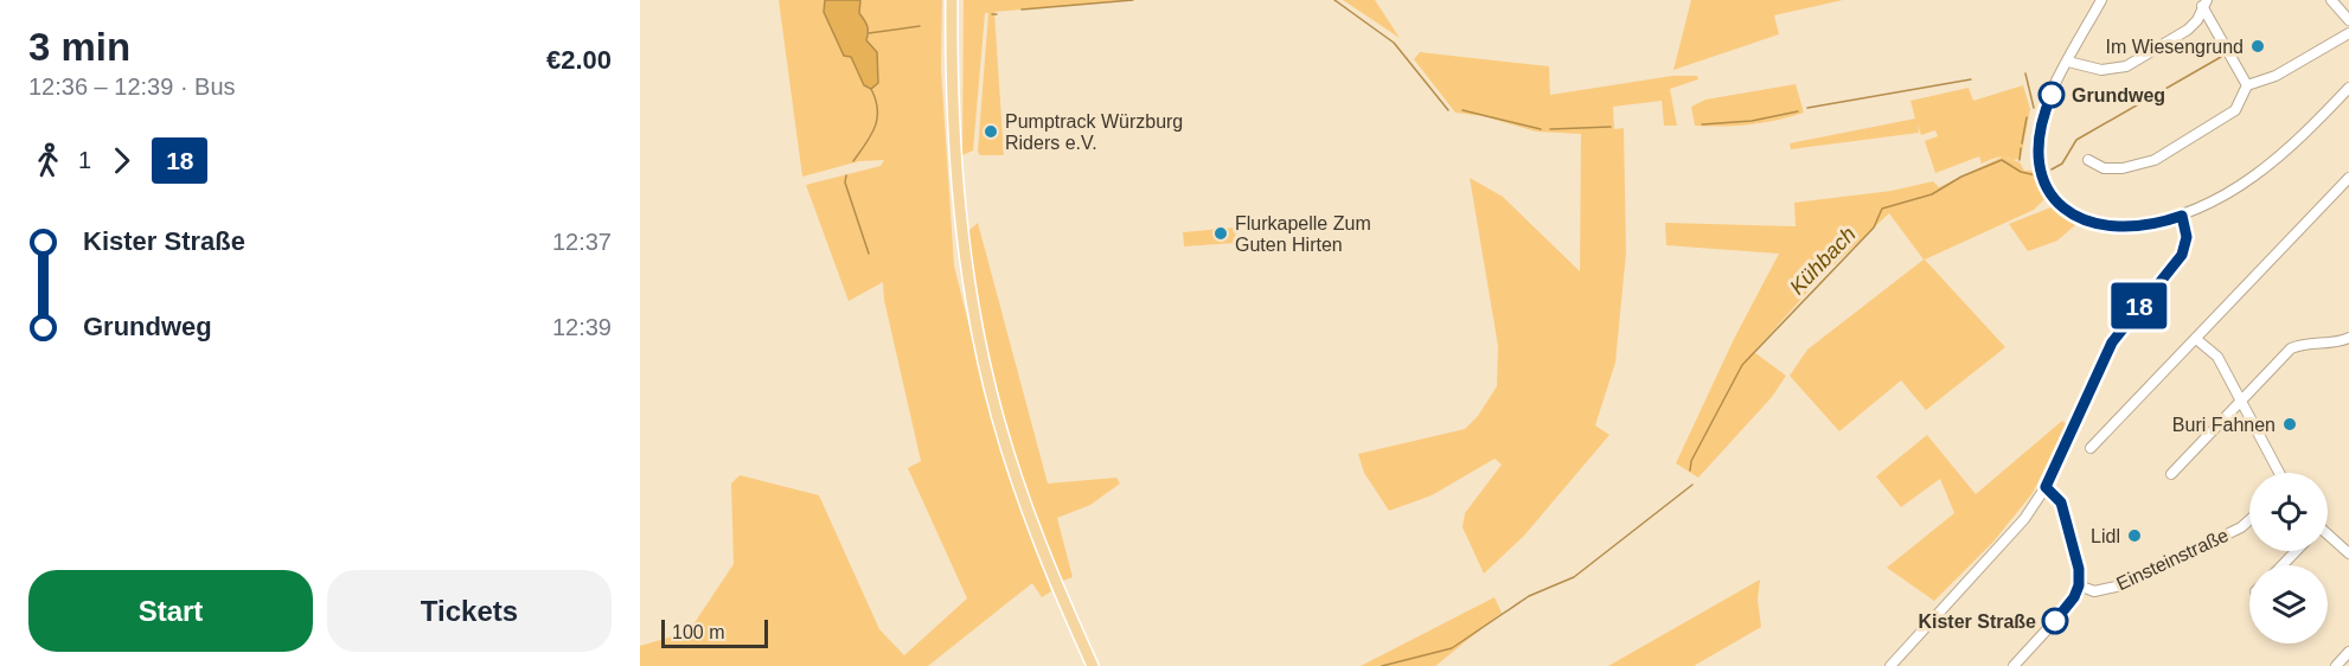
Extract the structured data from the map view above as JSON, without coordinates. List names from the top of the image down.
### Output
{
  "streets": {
    "street": ["Einsteinstraße"]
  },
  "water": ["Kühbach"],
  "places": [
    "Im Wiesengrund",
    "Grundweg",
    "Pumptrack Würzburg Riders e.V.",
    "Flurkapelle Zum Guten Hirten",
    "Buri Fahnen",
    "Lidl",
    "Kister Straße"
  ],
  "lines": ["bus line 18"],
  "scale_bar": "100 m",
  "page": {
    "heading": ["3 min", "12:36 – 12:39 · Bus", "€2.00"],
    "on_map": "18",
    "legs": ["1", "18"],
    "list": [
      {
        "name": "Kister Straße",
        "value": "12:37"
      },
      {
        "name": "Grundweg",
        "value": "12:39"
      }
    ],
    "buttons": ["Start", "Tickets"],
    "scale": "100 m"
  }
}
